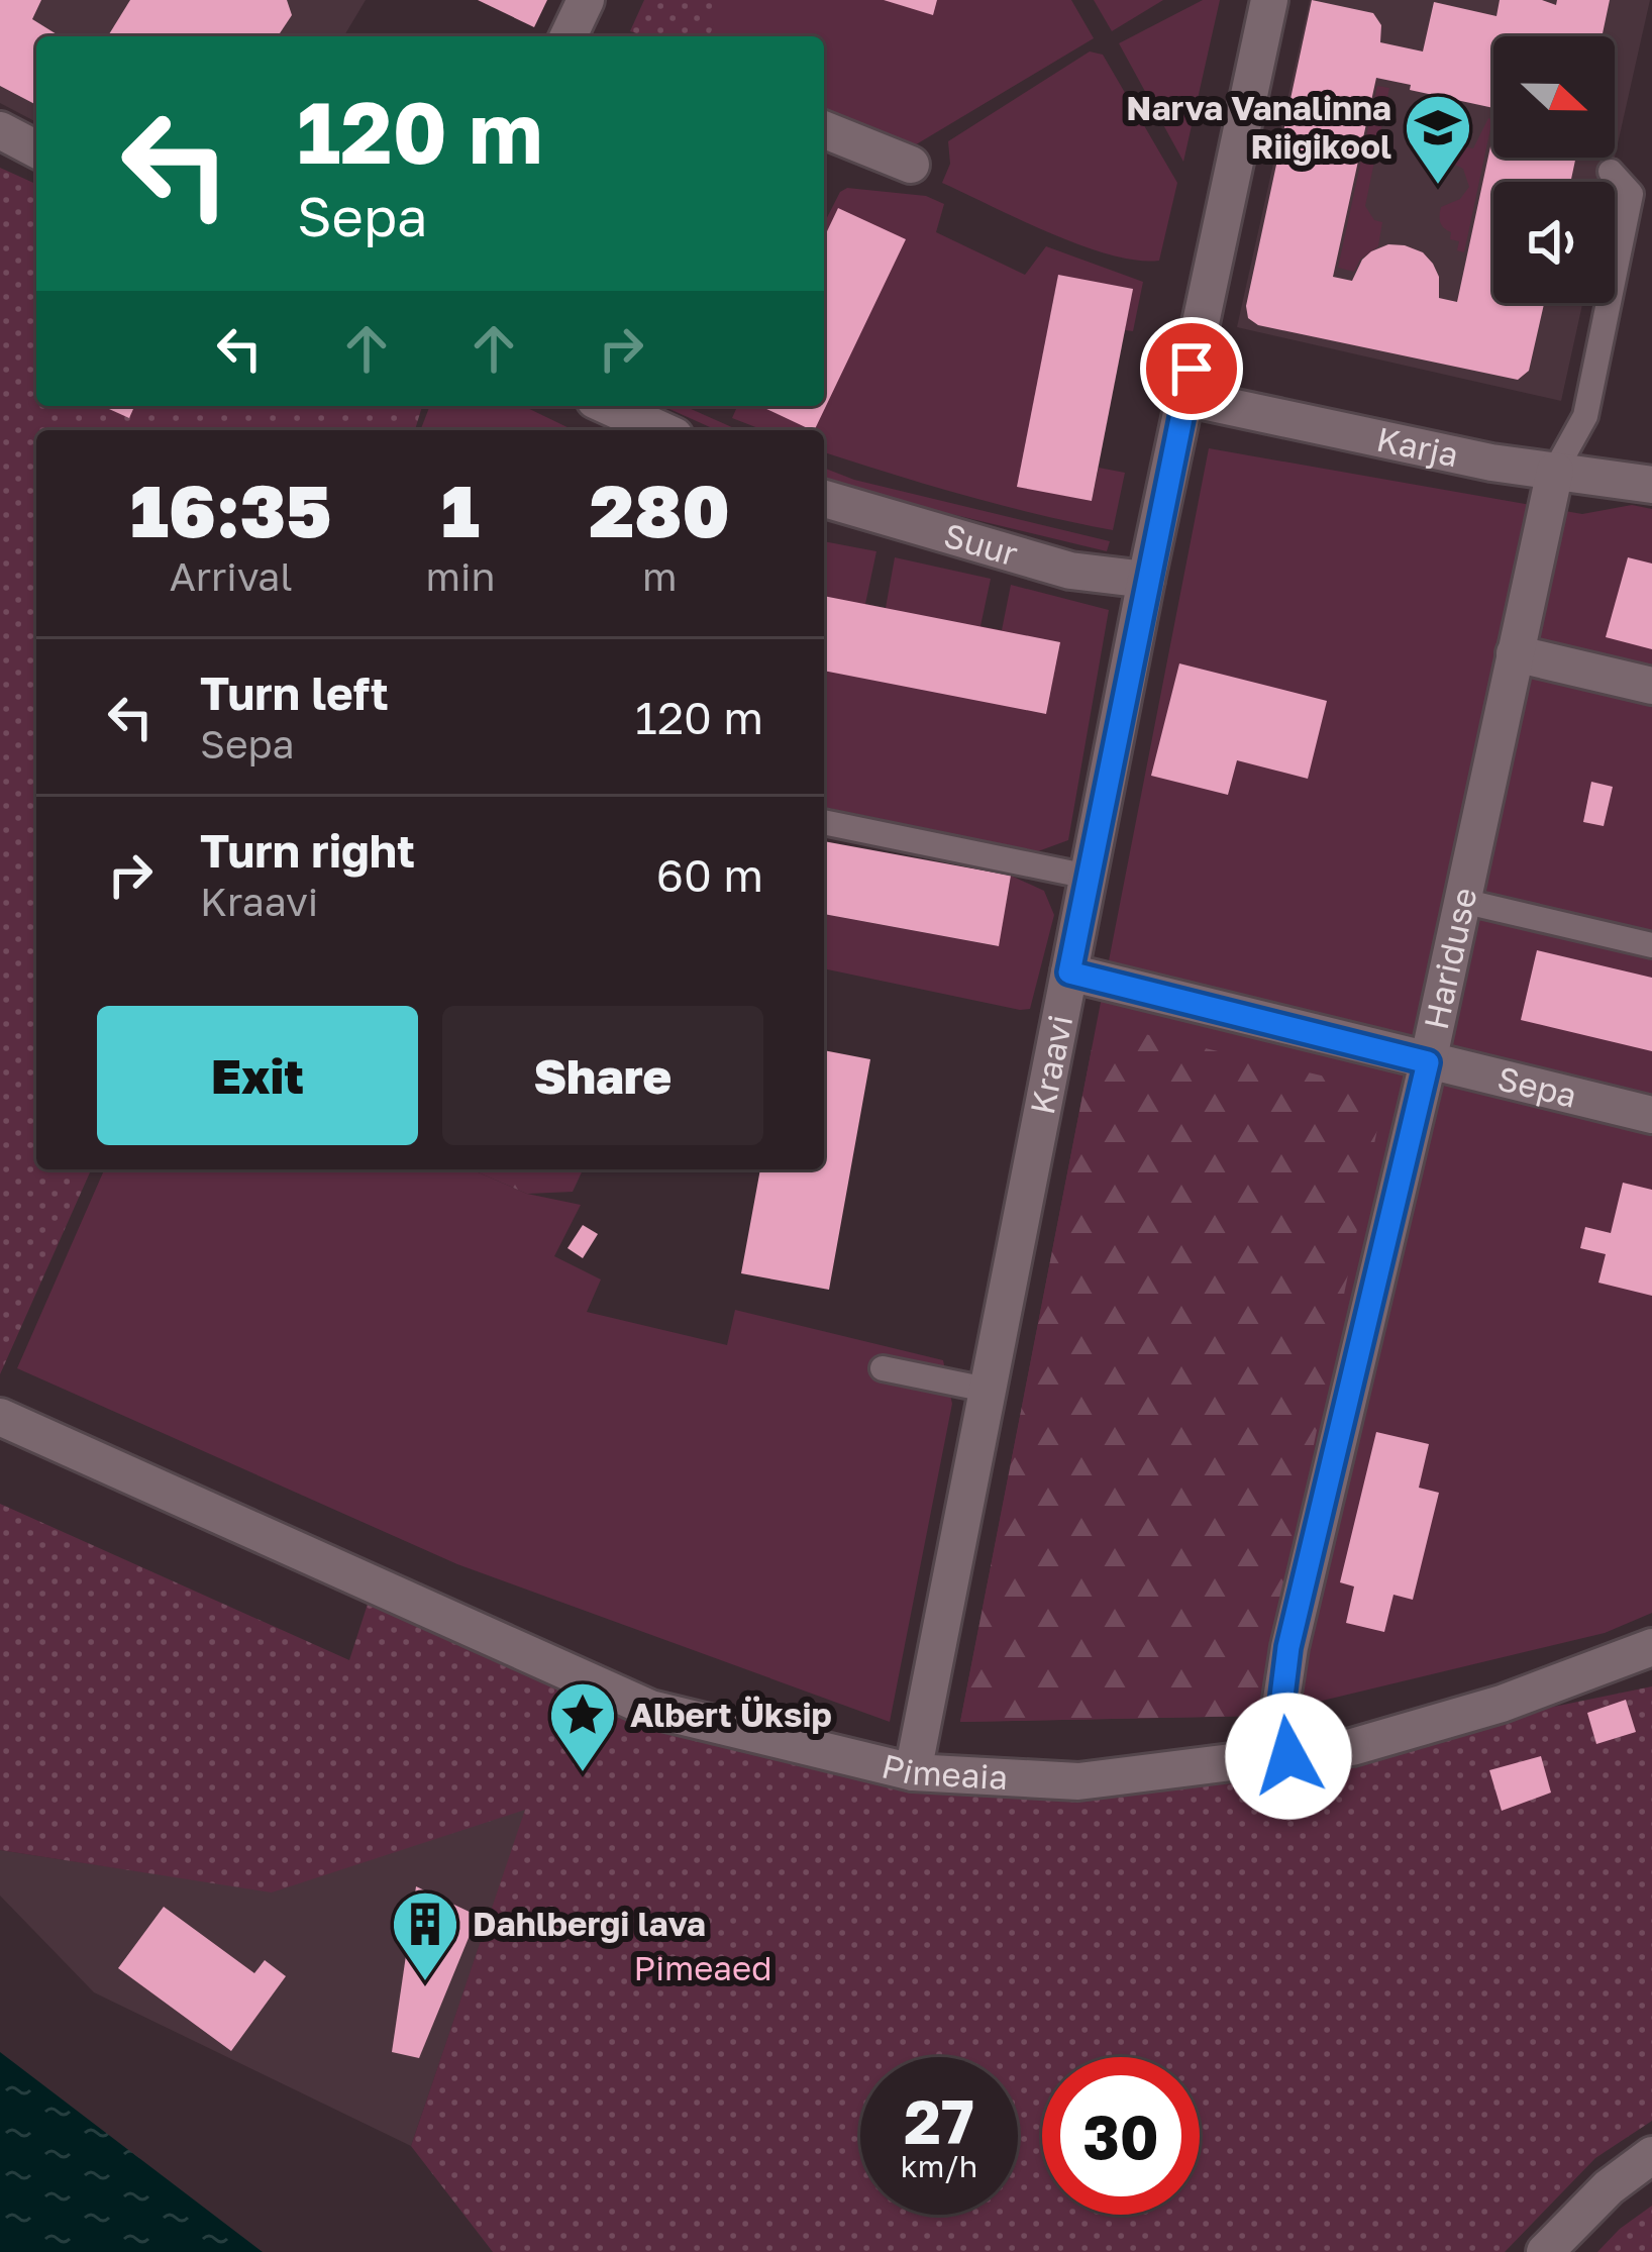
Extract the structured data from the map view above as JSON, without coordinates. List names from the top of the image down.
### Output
{
  "streets": {
    "street": [
      "Karja",
      "Suur",
      "Hariduse",
      "Kraavi",
      "Sepa",
      "Pimeaia"
    ]
  },
  "crossings": [
    ["Karja", "Hariduse"],
    ["Karja", "Kraavi"],
    ["Suur", "Kraavi"],
    ["Hariduse", "Sepa"],
    ["Hariduse", "Pimeaia"],
    ["Kraavi", "Sepa"],
    ["Kraavi", "Pimeaia"]
  ],
  "parks": ["Pimeaed"],
  "places": {
    "school or university": ["Narva Vanalinna Riigikool"],
    "place": ["Albert Üksip"],
    "building": ["Dahlbergi lava"]
  },
  "north": "right",
  "page": {
    "turn": ["120 m", "Sepa"],
    "eta": [
      "16:35",
      "Arrival",
      "1",
      "min",
      "280",
      "m"
    ],
    "list": [
      {
        "name": "Turn left",
        "note": "Sepa",
        "value": "120 m"
      },
      {
        "name": "Turn right",
        "note": "Kraavi",
        "value": "60 m"
      }
    ],
    "buttons": ["Exit", "Share"],
    "speed": "27 km/h",
    "limit": "30"
  }
}
